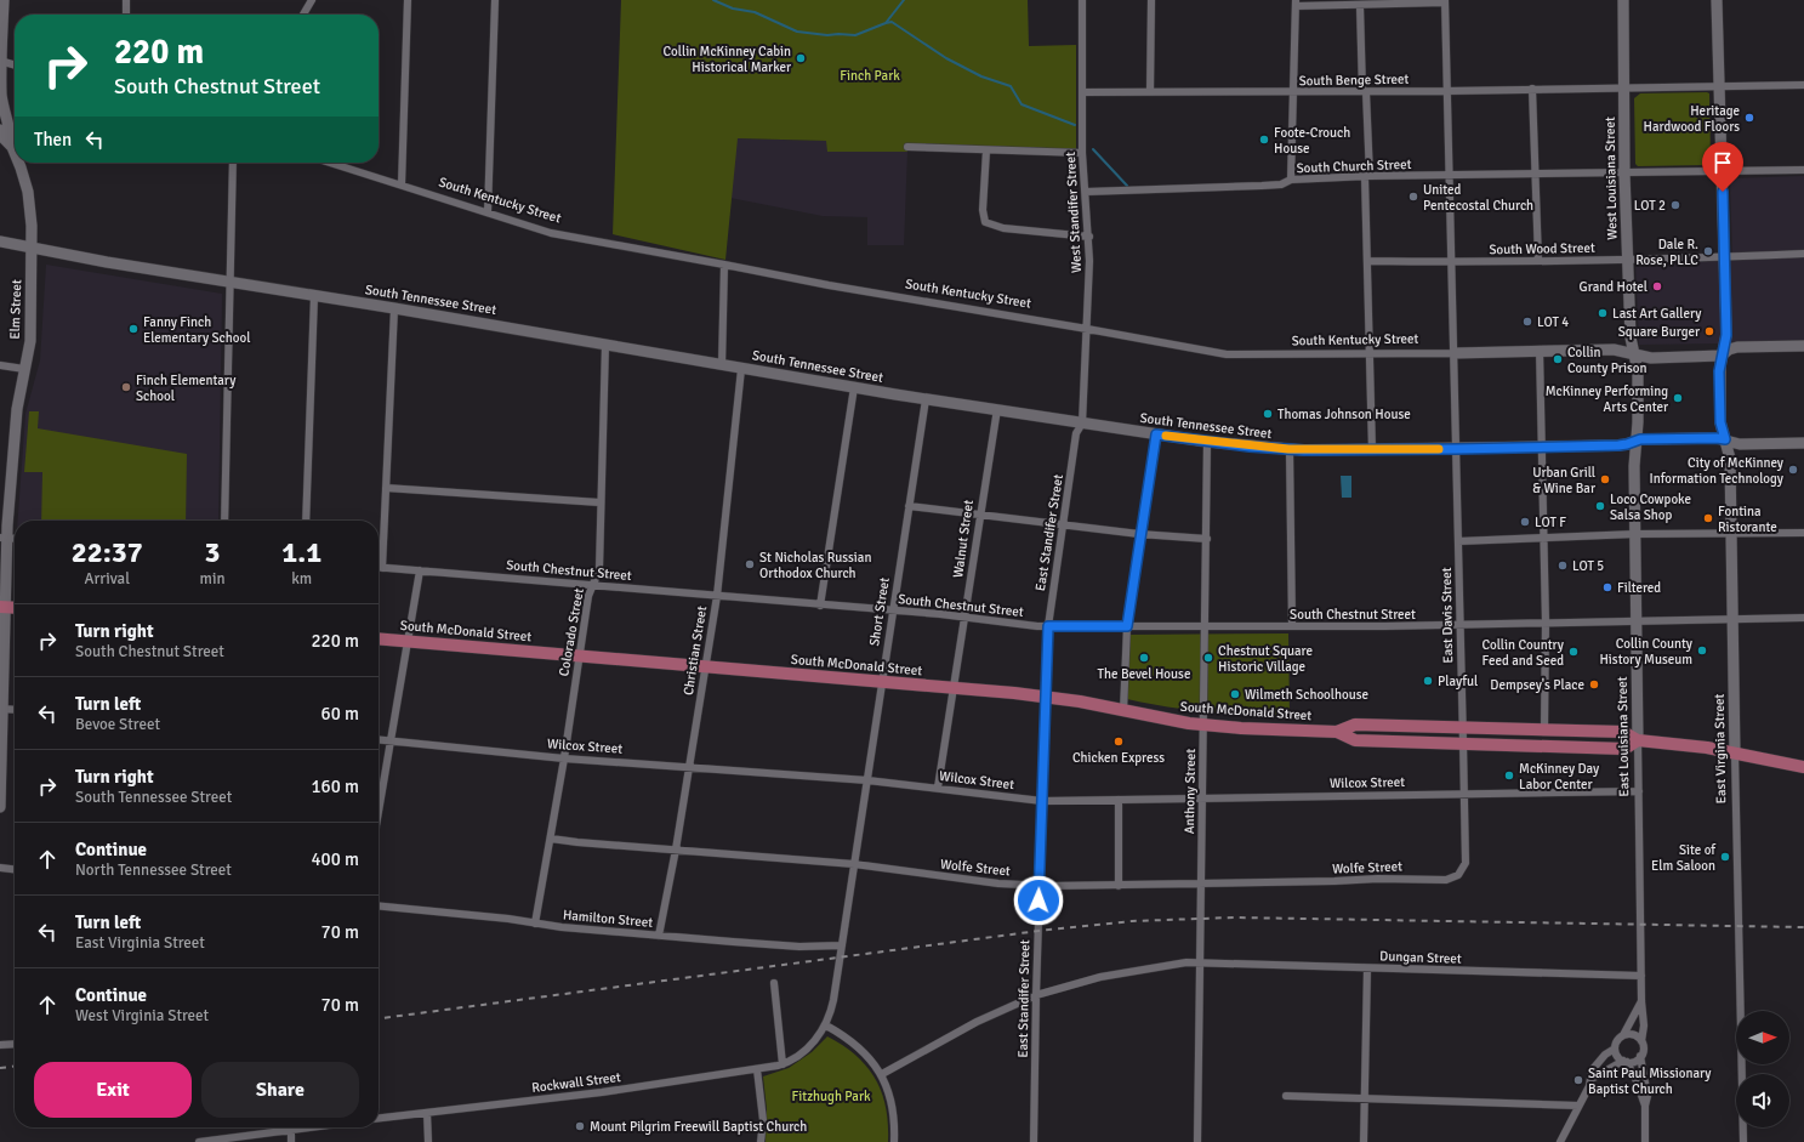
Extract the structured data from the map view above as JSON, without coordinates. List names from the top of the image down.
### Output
{
  "streets": {
    "main road": [
      "West Louisiana Street",
      "South Kentucky Street",
      "South Tennessee Street",
      "Elm Street",
      "South McDonald Street",
      "East Louisiana Street",
      "East Virginia Street"
    ],
    "street": [
      "South Benge Street",
      "South Church Street",
      "West Standifer Street",
      "South Wood Street",
      "East Standifer Street",
      "Walnut Street",
      "South Chestnut Street",
      "Short Street",
      "East Davis Street",
      "Colorado Street",
      "Christian Street",
      "Wilcox Street",
      "Anthony Street",
      "Wolfe Street",
      "Hamilton Street",
      "Dungan Street",
      "Rockwall Street"
    ]
  },
  "crossings": [
    ["South Benge Street", "West Louisiana Street"],
    ["South Benge Street", "West Standifer Street"],
    ["South Benge Street", "East Davis Street"],
    ["South Benge Street", "East Virginia Street"],
    ["South Church Street", "West Louisiana Street"],
    ["South Church Street", "West Standifer Street"],
    ["South Church Street", "East Davis Street"],
    ["South Church Street", "East Virginia Street"],
    ["West Louisiana Street", "South Kentucky Street"],
    ["West Louisiana Street", "South Wood Street"],
    ["West Louisiana Street", "East Louisiana Street"],
    ["South Kentucky Street", "West Standifer Street"],
    ["South Kentucky Street", "East Davis Street"],
    ["South Kentucky Street", "East Louisiana Street"],
    ["South Kentucky Street", "East Virginia Street"],
    ["West Standifer Street", "South Tennessee Street"],
    ["West Standifer Street", "East Standifer Street"],
    ["South Wood Street", "East Davis Street"],
    ["South Wood Street", "East Virginia Street"],
    ["South Tennessee Street", "Elm Street"],
    ["South Tennessee Street", "East Standifer Street"],
    ["South Tennessee Street", "Walnut Street"],
    ["South Tennessee Street", "Short Street"],
    ["South Tennessee Street", "East Davis Street"],
    ["South Tennessee Street", "Colorado Street"],
    ["South Tennessee Street", "Christian Street"],
    ["South Tennessee Street", "East Louisiana Street"],
    ["South Tennessee Street", "East Virginia Street"],
    ["South Tennessee Street", "Anthony Street"],
    ["East Standifer Street", "South Chestnut Street"],
    ["East Standifer Street", "South McDonald Street"],
    ["East Standifer Street", "Wilcox Street"],
    ["East Standifer Street", "Wolfe Street"],
    ["East Standifer Street", "Dungan Street"],
    ["Walnut Street", "South Chestnut Street"],
    ["Walnut Street", "South McDonald Street"],
    ["Walnut Street", "Wilcox Street"],
    ["South Chestnut Street", "Short Street"],
    ["South Chestnut Street", "East Davis Street"],
    ["South Chestnut Street", "Colorado Street"],
    ["South Chestnut Street", "Christian Street"],
    ["South Chestnut Street", "East Louisiana Street"],
    ["South Chestnut Street", "East Virginia Street"],
    ["South Chestnut Street", "Anthony Street"],
    ["Short Street", "South McDonald Street"],
    ["Short Street", "Wilcox Street"],
    ["Short Street", "Wolfe Street"],
    ["Short Street", "Hamilton Street"],
    ["Short Street", "Rockwall Street"],
    ["East Davis Street", "South McDonald Street"],
    ["East Davis Street", "Wilcox Street"],
    ["East Davis Street", "Wolfe Street"],
    ["South McDonald Street", "Colorado Street"],
    ["South McDonald Street", "Christian Street"],
    ["South McDonald Street", "East Louisiana Street"],
    ["South McDonald Street", "Anthony Street"],
    ["Colorado Street", "Wilcox Street"],
    ["Colorado Street", "Wolfe Street"],
    ["Colorado Street", "Hamilton Street"],
    ["Christian Street", "Wilcox Street"],
    ["Christian Street", "Wolfe Street"],
    ["Christian Street", "Hamilton Street"],
    ["East Louisiana Street", "Wilcox Street"],
    ["East Louisiana Street", "Dungan Street"],
    ["Wilcox Street", "Anthony Street"],
    ["Anthony Street", "Wolfe Street"],
    ["Anthony Street", "Dungan Street"],
    ["Hamilton Street", "Rockwall Street"]
  ],
  "parks": ["Finch Park", "Fitzhugh Park"],
  "places": [
    "Collin McKinney Cabin Historical Marker",
    "Heritage Hardwood Floors",
    "Foote-Crouch House",
    "United Pentecostal Church",
    "LOT 2",
    "Dale R. Rose, PLLC",
    "Grand Hotel",
    "Last Art Gallery",
    "LOT 4",
    "Fanny Finch Elementary School",
    "Square Burger",
    "Collin County Prison",
    "Finch Elementary School",
    "McKinney Performing Arts Center",
    "Thomas Johnson House",
    "City of McKinney Information Technology",
    "Urban Grill & Wine Bar",
    "Loco Cowpoke Salsa Shop",
    "Fontina Ristorante",
    "LOT F",
    "St Nicholas Russian Orthodox Church",
    "LOT 5",
    "Filtered",
    "Collin County History Museum",
    "Collin Country Feed and Seed",
    "The Bevel House",
    "Chestnut Square Historic Village",
    "Playful",
    "Dempsey's Place",
    "Wilmeth Schoolhouse",
    "Chicken Express",
    "McKinney Day Labor Center",
    "Site of Elm Saloon",
    "Saint Paul Missionary Baptist Church",
    "Mount Pilgrim Freewill Baptist Church"
  ],
  "north": "right",
  "page": {
    "turn": ["220 m", "South Chestnut Street"],
    "then": "Then",
    "eta": [
      "22:37",
      "Arrival",
      "3",
      "min",
      "1.1",
      "km"
    ],
    "list": [
      {
        "name": "Turn right",
        "note": "South Chestnut Street",
        "value": "220 m"
      },
      {
        "name": "Turn left",
        "note": "Bevoe Street",
        "value": "60 m"
      },
      {
        "name": "Turn right",
        "note": "South Tennessee Street",
        "value": "160 m"
      },
      {
        "name": "Continue",
        "note": "North Tennessee Street",
        "value": "400 m"
      },
      {
        "name": "Turn left",
        "note": "East Virginia Street",
        "value": "70 m"
      },
      {
        "name": "Continue",
        "note": "West Virginia Street",
        "value": "70 m"
      }
    ],
    "buttons": ["Exit", "Share"]
  }
}
